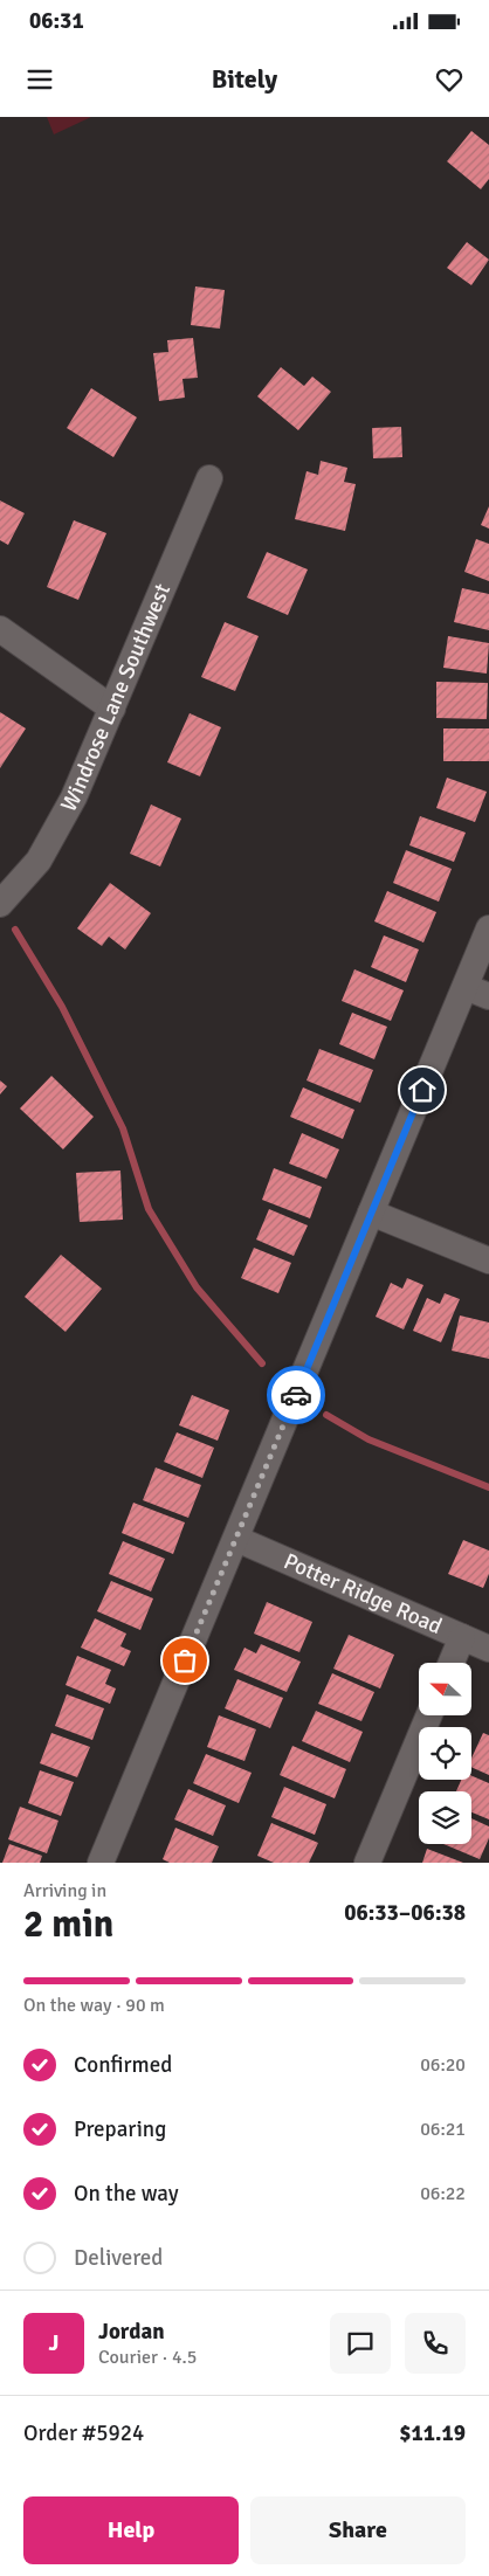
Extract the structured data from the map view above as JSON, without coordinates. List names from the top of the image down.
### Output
{
  "streets": {
    "street": ["Windrose Lane Southwest", "Potter Ridge Road"]
  },
  "north": "left",
  "page": {
    "status": "06:31",
    "header": "Bitely",
    "heading": ["2 min", "Arriving in", "06:33–06:38"],
    "panel": [
      "Jordan",
      "Courier · 4.5",
      "Order #5924",
      "$11.19"
    ],
    "bar": "On the way · 90 m",
    "list": [
      ["Confirmed", "06:20"],
      ["Preparing", "06:21"],
      ["On the way", "06:22"],
      "Delivered"
    ],
    "round": "J",
    "buttons": ["Help", "Share"]
  }
}
